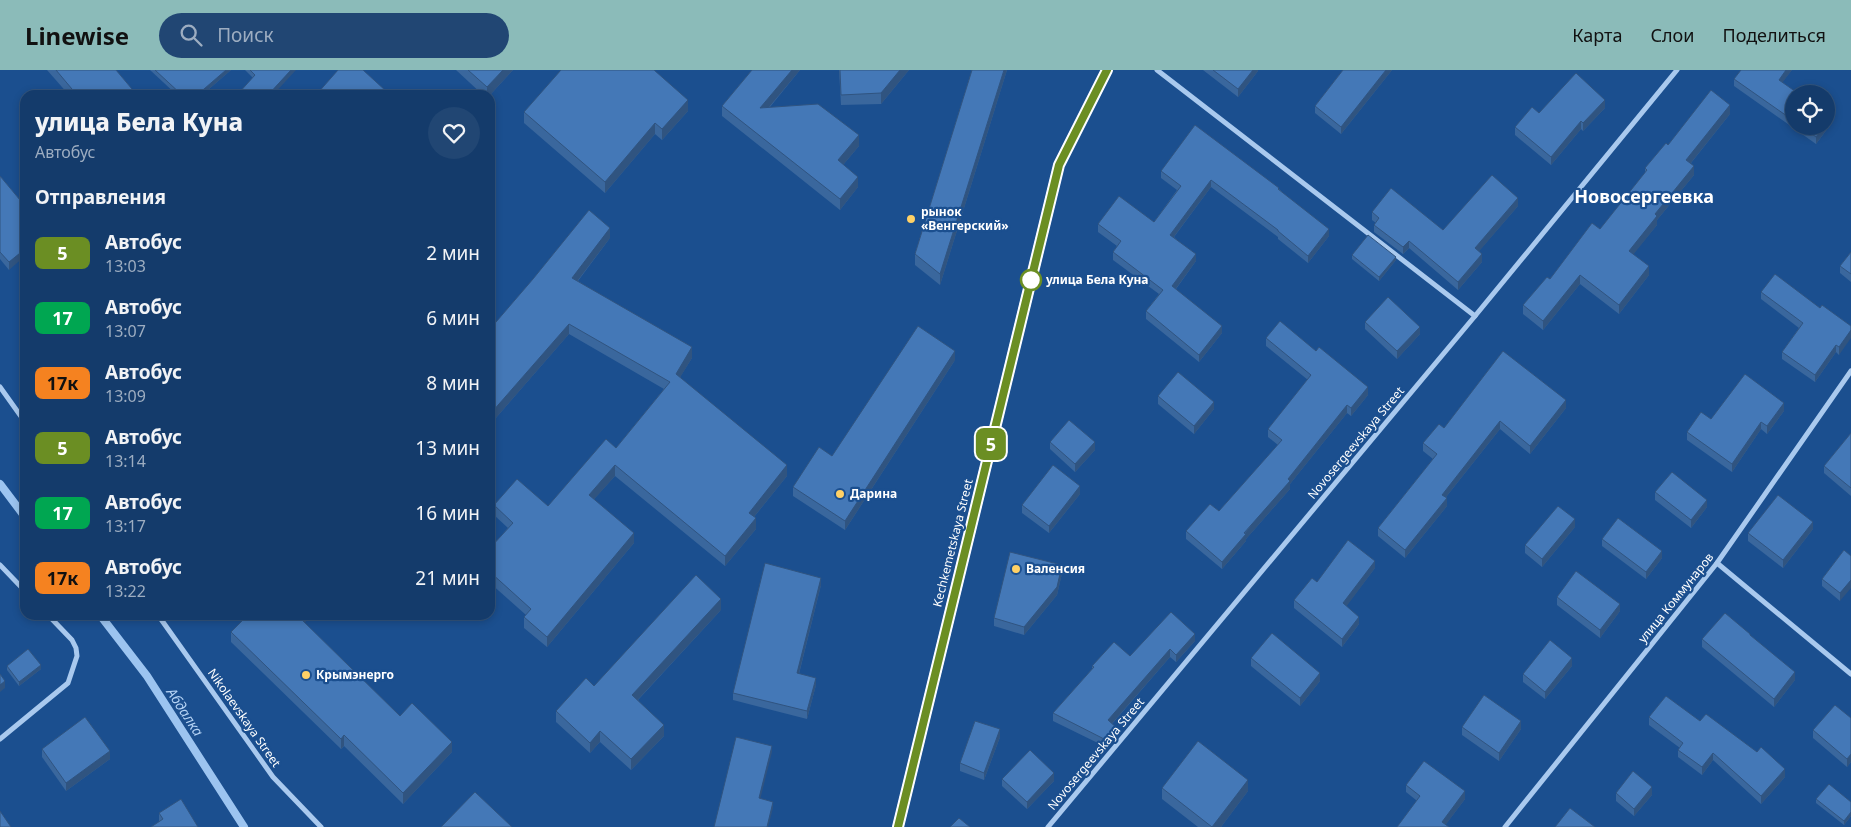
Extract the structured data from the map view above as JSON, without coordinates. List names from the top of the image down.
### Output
{
  "streets": {
    "main road": ["Kechkemetskaya Street"],
    "street": ["Novosergeevskaya Street", "улица Коммунаров", "Nikolaevskaya Street"]
  },
  "districts": ["Новосергеевка"],
  "water": ["Абдалка"],
  "places": [
    "рынок «Венгерский»",
    "улица Бела Куна",
    "Дарина",
    "Валенсия",
    "Крымэнерго"
  ],
  "lines": ["bus line 5"],
  "page": {
    "header": "Linewise",
    "search": "Поиск",
    "nav": ["Карта", "Слои", "Поделиться"],
    "on_map": "5",
    "heading": [
      ["улица Бела Куна", "Автобус"],
      "Отправления"
    ],
    "list": [
      {
        "mark": "5",
        "name": "Автобус",
        "note": "13:03",
        "value": "2 мин"
      },
      {
        "mark": "17",
        "name": "Автобус",
        "note": "13:07",
        "value": "6 мин"
      },
      {
        "mark": "17к",
        "name": "Автобус",
        "note": "13:09",
        "value": "8 мин"
      },
      {
        "mark": "5",
        "name": "Автобус",
        "note": "13:14",
        "value": "13 мин"
      },
      {
        "mark": "17",
        "name": "Автобус",
        "note": "13:17",
        "value": "16 мин"
      },
      {
        "mark": "17к",
        "name": "Автобус",
        "note": "13:22",
        "value": "21 мин"
      }
    ]
  }
}
